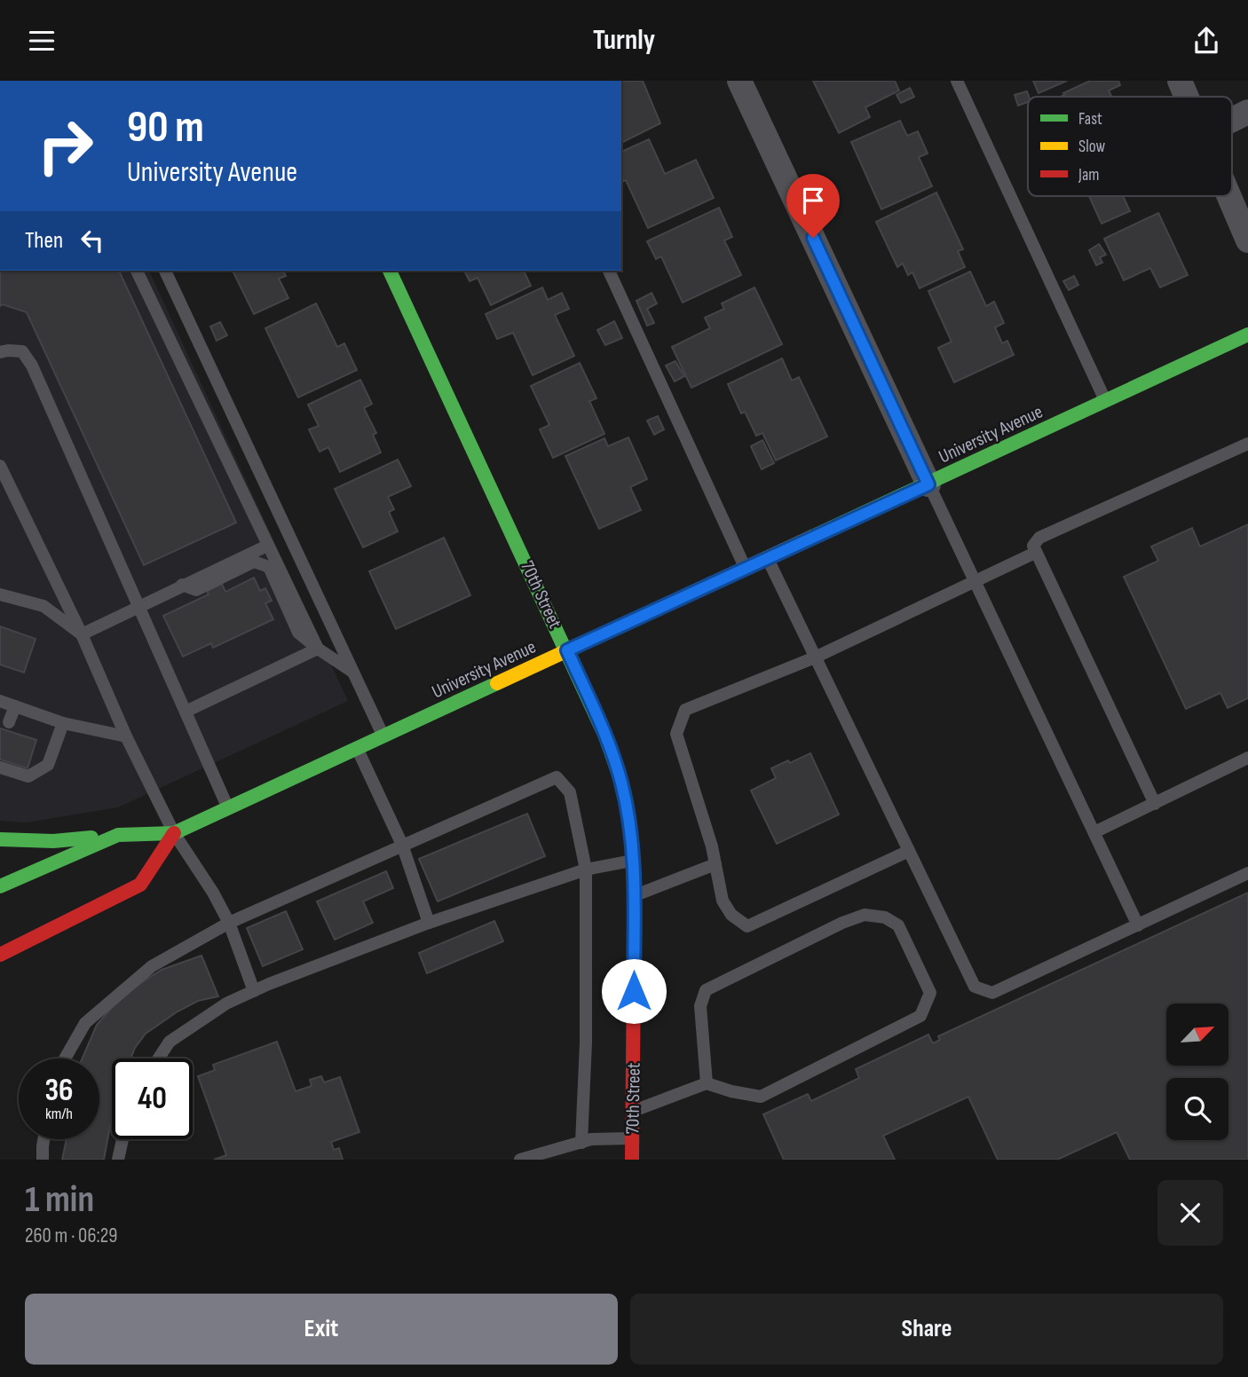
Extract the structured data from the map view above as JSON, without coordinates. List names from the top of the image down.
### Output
{
  "streets": {
    "main road": ["University Avenue", "70th Street"]
  },
  "crossings": [
    ["University Avenue", "70th Street"]
  ],
  "legend": ["Fast", "Slow", "Jam"],
  "north": "top right",
  "page": {
    "header": "Turnly",
    "turn": ["90 m", "University Avenue"],
    "then": "Then",
    "speed": "36 km/h",
    "limit": "40",
    "heading": ["1 min", "260 m · 06:29"],
    "buttons": ["Exit", "Share"]
  }
}
